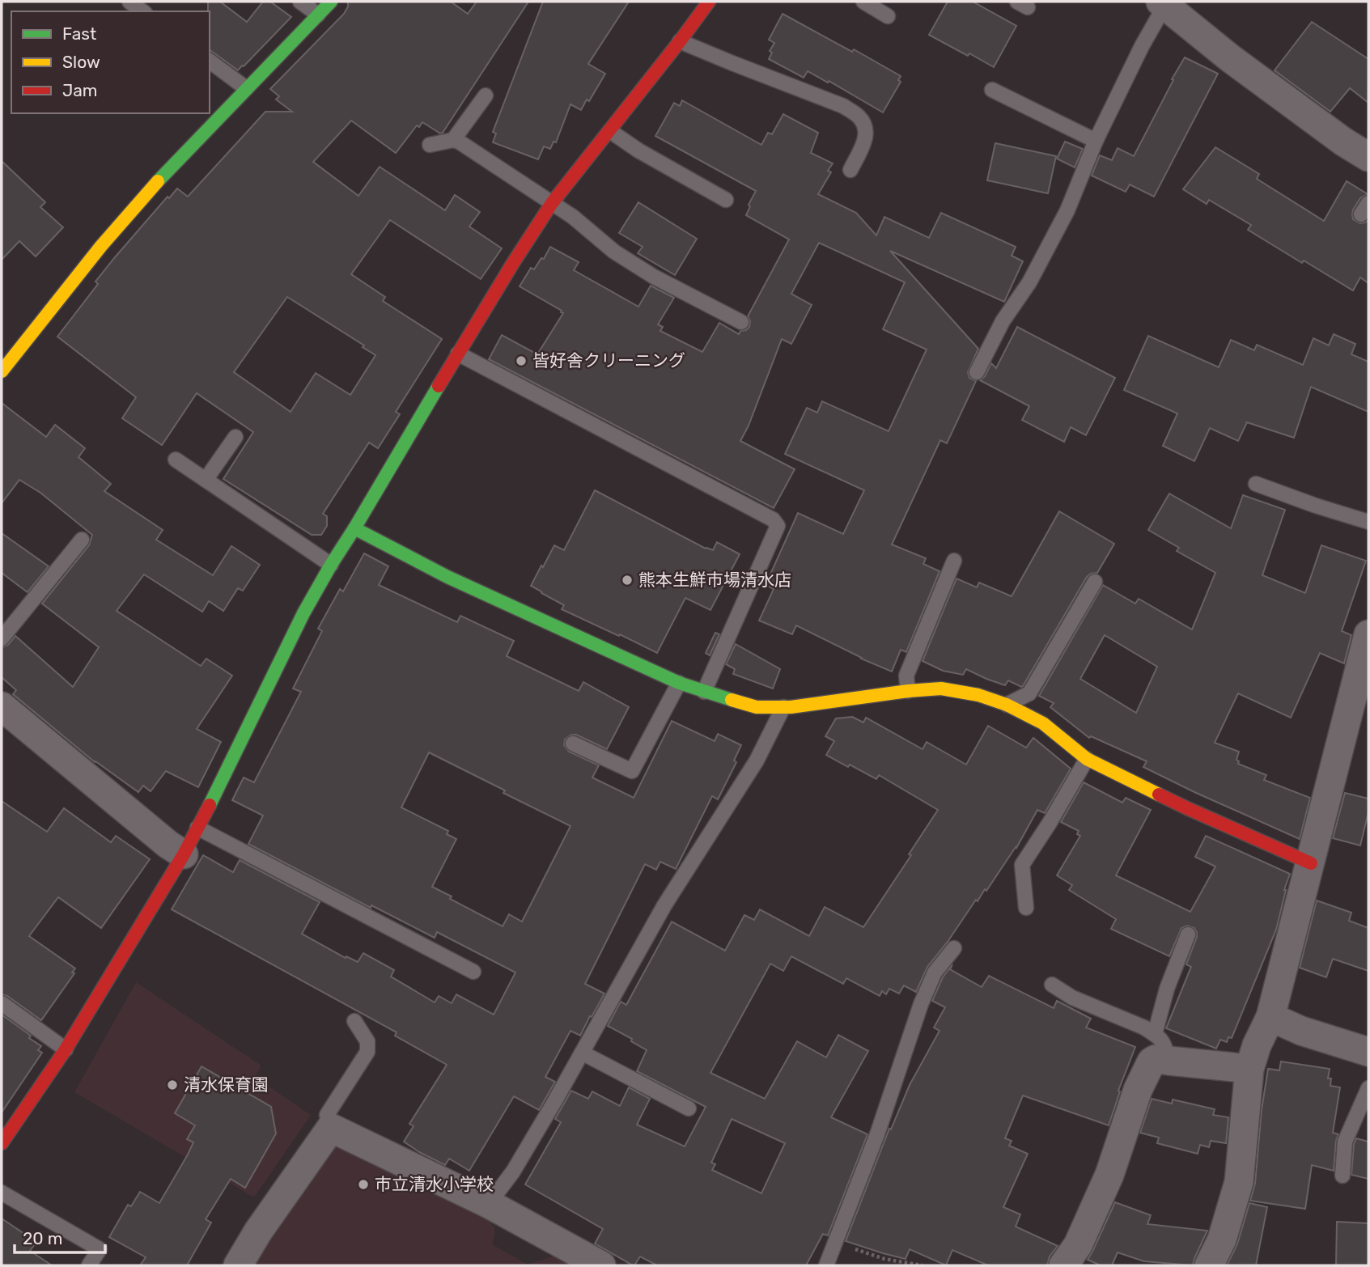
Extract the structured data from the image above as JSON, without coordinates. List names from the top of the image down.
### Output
{
  "places": [
    "皆好舎クリーニング",
    "熊本生鮮市場清水店",
    "清水保育園",
    "市立清水小学校"
  ],
  "legend": ["Fast", "Slow", "Jam"],
  "scale_bar": "20 m"
}
